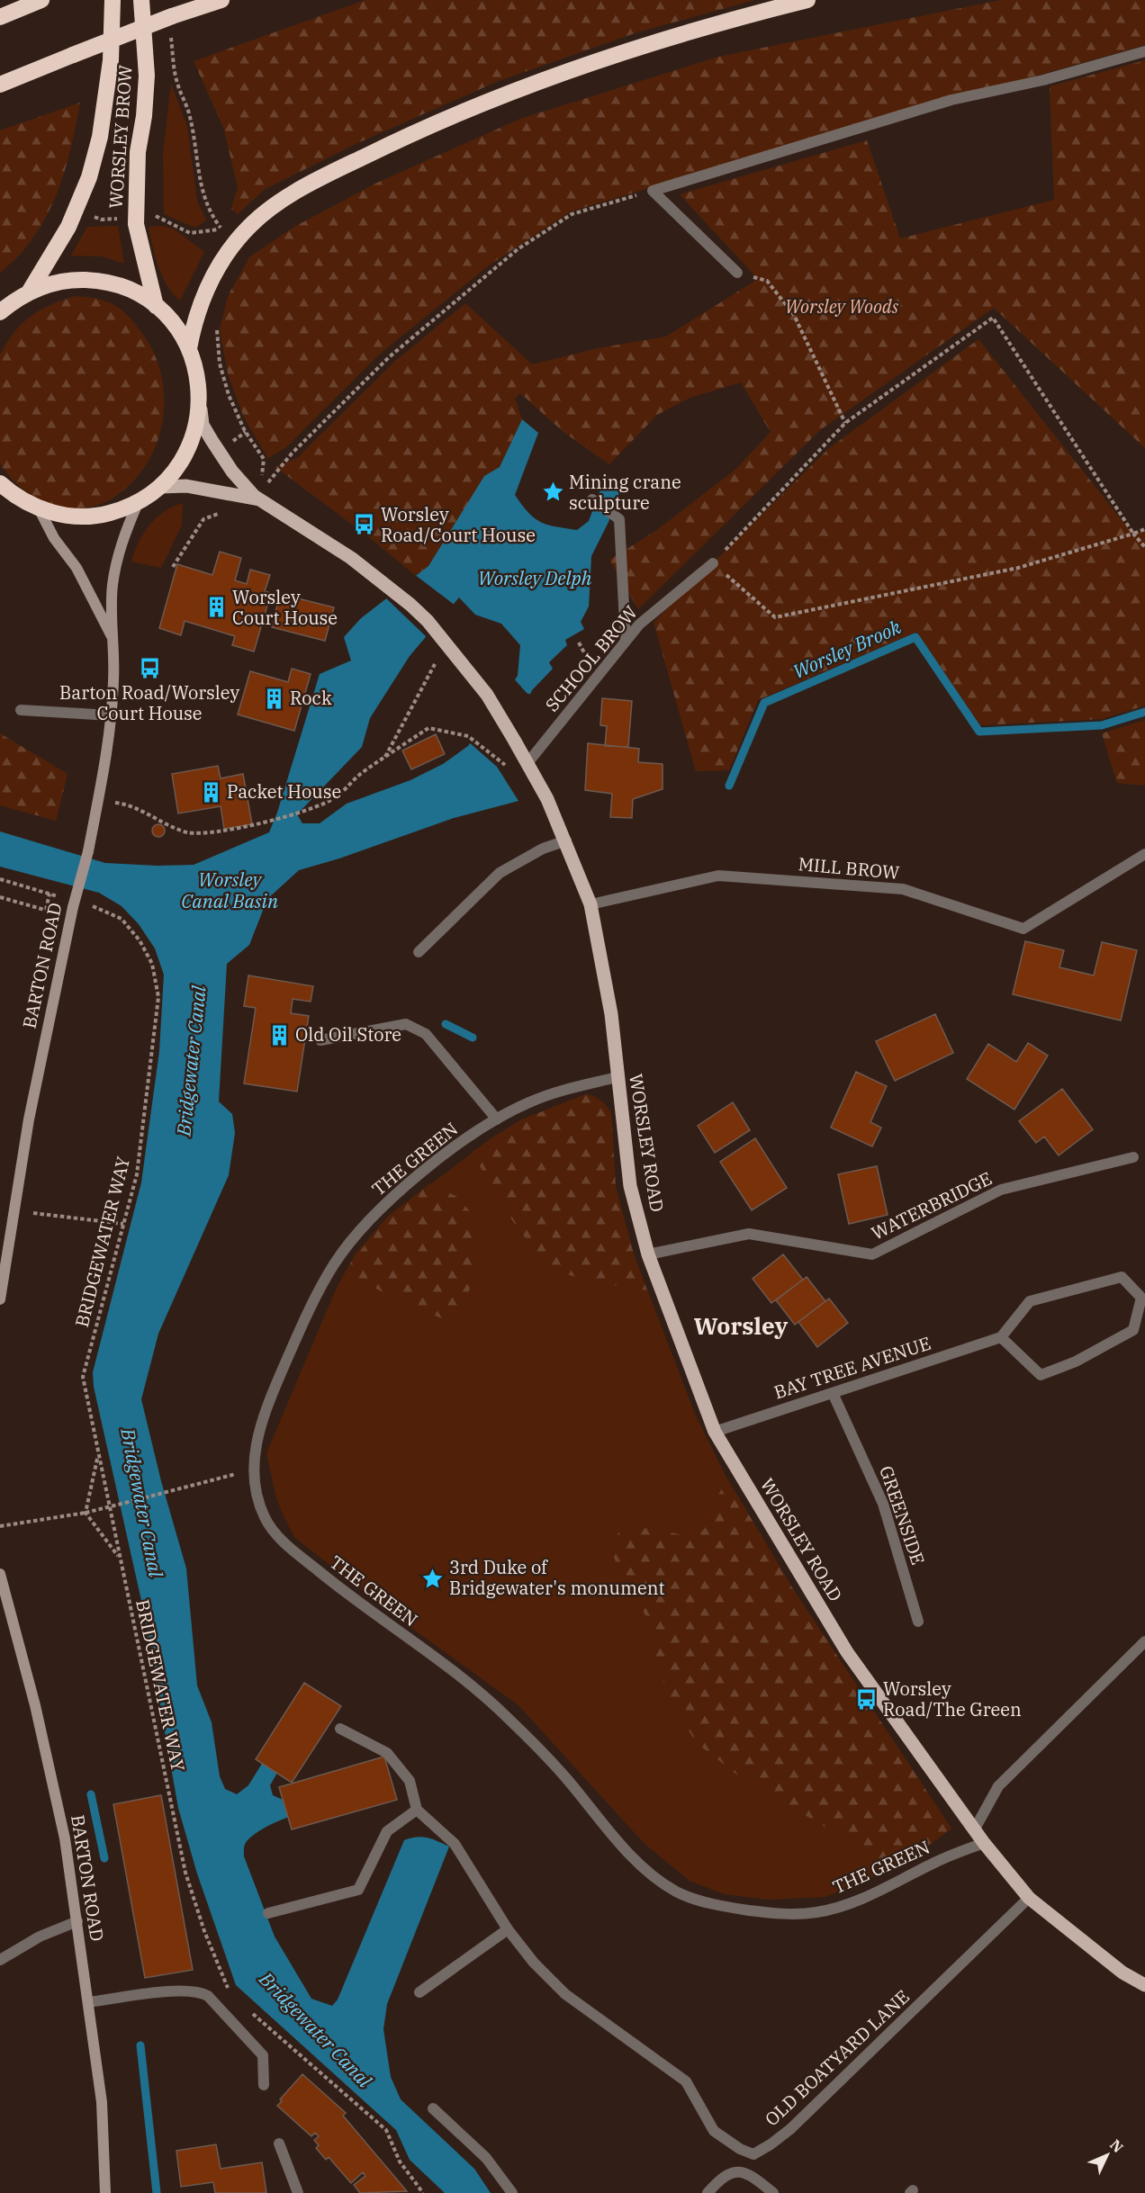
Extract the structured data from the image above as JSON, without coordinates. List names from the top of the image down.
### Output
{
  "streets": {
    "highway": ["WORSLEY BROW"],
    "main road": ["BARTON ROAD", "WORSLEY ROAD"],
    "street": [
      "SCHOOL BROW",
      "MILL BROW",
      "THE GREEN",
      "WATERBRIDGE",
      "BAY TREE AVENUE",
      "GREENSIDE",
      "OLD BOATYARD LANE"
    ],
    "path": ["BRIDGEWATER WAY"]
  },
  "crossings": [
    ["SCHOOL BROW", "WORSLEY ROAD"],
    ["MILL BROW", "WORSLEY ROAD"],
    ["WORSLEY ROAD", "THE GREEN"],
    ["WORSLEY ROAD", "WATERBRIDGE"],
    ["WORSLEY ROAD", "BAY TREE AVENUE"],
    ["WORSLEY ROAD", "OLD BOATYARD LANE"],
    ["BAY TREE AVENUE", "GREENSIDE"]
  ],
  "districts": ["Worsley"],
  "water": [
    "Worsley Delph",
    "Worsley Brook",
    "Worsley Canal Basin",
    "Bridgewater Canal"
  ],
  "parks": ["Worsley Woods"],
  "places": {
    "place": ["Mining crane sculpture", "3rd Duke of Bridgewater's monument"],
    "bus stop": ["Worsley Road/Court House", "Barton Road/Worsley Court House", "Worsley Road/The Green"],
    "building": [
      "Worsley Court House",
      "Rock",
      "Packet House",
      "Old Oil Store"
    ]
  },
  "north": "top right"
}
